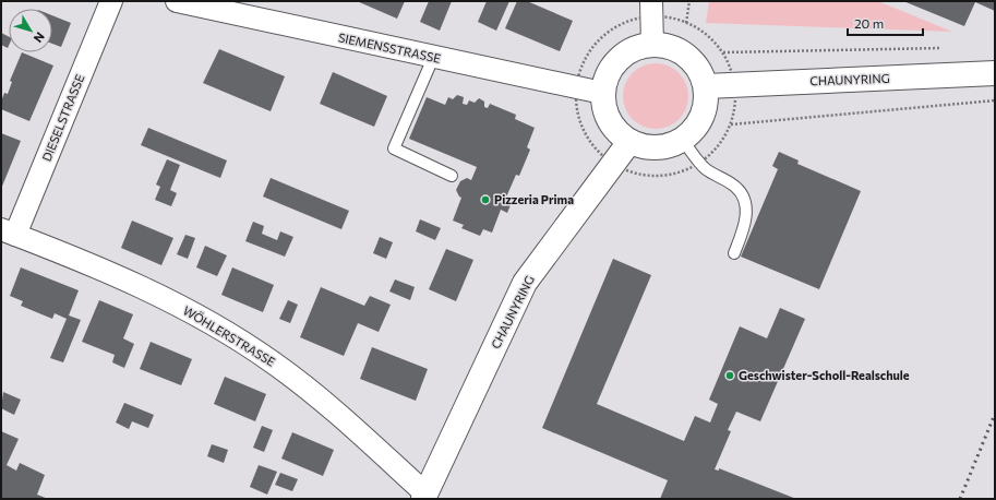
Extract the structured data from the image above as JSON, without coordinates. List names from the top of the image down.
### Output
{
  "streets": {
    "street": [
      "SIEMENSSTRASSE",
      "CHAUNYRING",
      "DIESELSTRASSE",
      "WÖHLERSTRASSE"
    ]
  },
  "crossings": [
    ["SIEMENSSTRASSE", "CHAUNYRING"],
    ["CHAUNYRING", "WÖHLERSTRASSE"],
    ["DIESELSTRASSE", "WÖHLERSTRASSE"]
  ],
  "places": ["Pizzeria Prima", "Geschwister-Scholl-Realschule"],
  "scale_bar": "20 m",
  "north": "bottom right"
}
